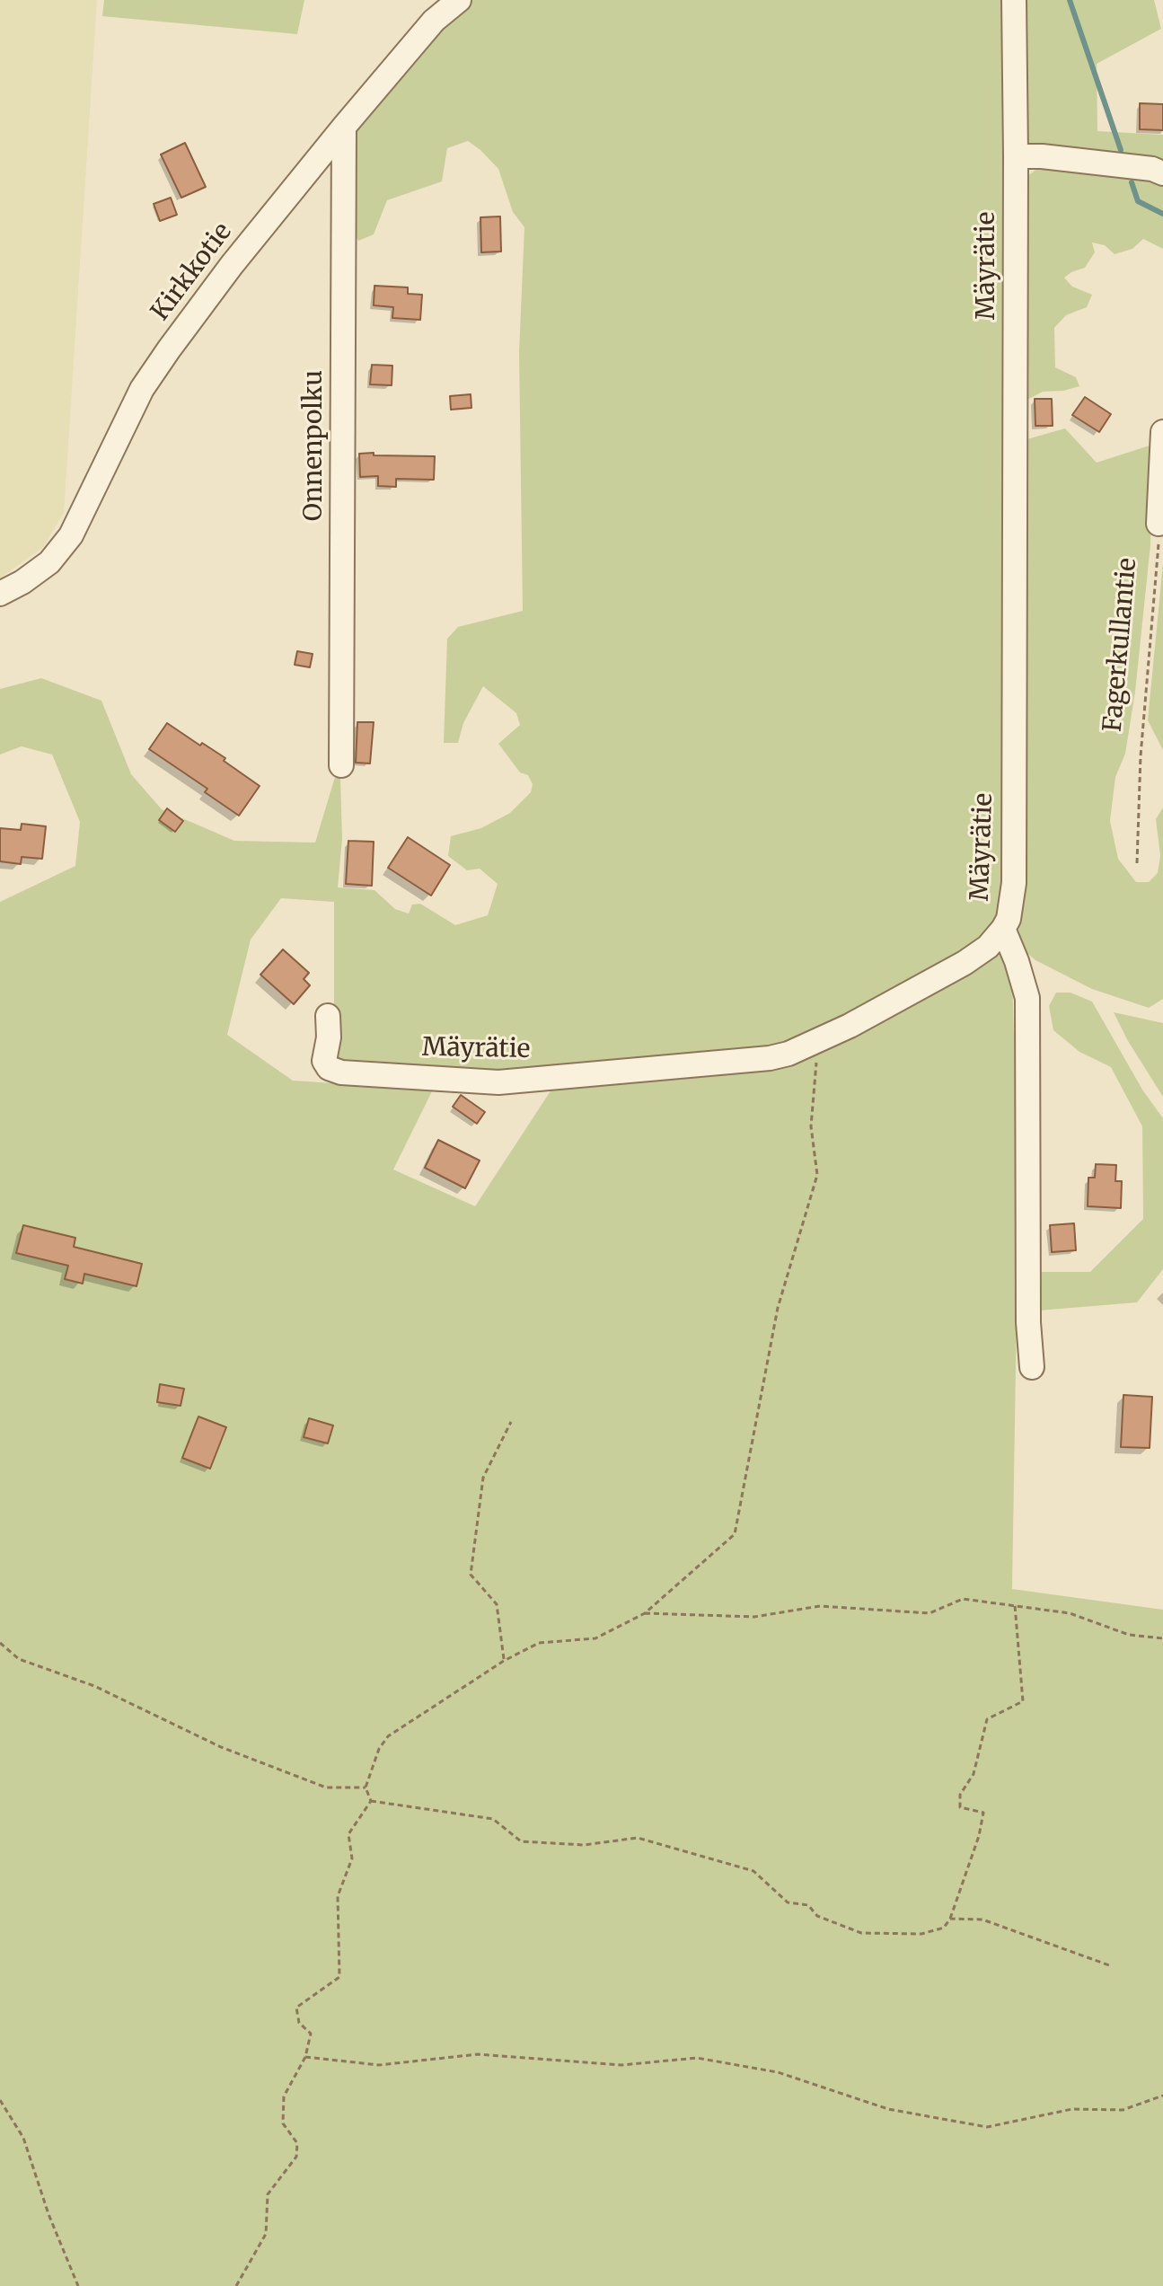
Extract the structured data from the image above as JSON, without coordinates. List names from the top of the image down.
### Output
{
  "streets": {
    "street": ["Mäyrätie", "Kirkkotie", "Onnenpolku"],
    "path": ["Fagerkullantie"]
  },
  "crossings": [
    ["Kirkkotie", "Onnenpolku"]
  ]
}
